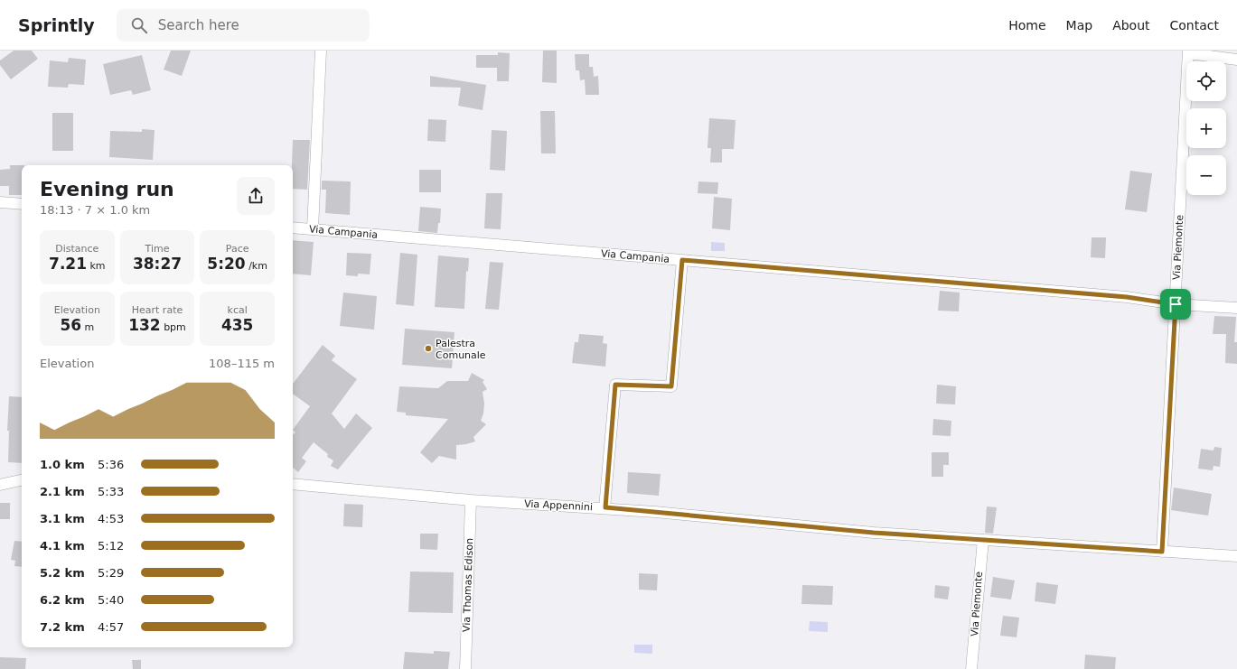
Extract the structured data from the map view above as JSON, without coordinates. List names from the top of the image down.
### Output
{
  "streets": {
    "street": [
      "Via Campania",
      "Via Piemonte",
      "Via Appennini",
      "Via Thomas Edison"
    ]
  },
  "crossings": [
    ["Via Campania", "Via Piemonte"],
    ["Via Piemonte", "Via Appennini"],
    ["Via Appennini", "Via Thomas Edison"]
  ],
  "places": ["Palestra Comunale"],
  "page": {
    "header": "Sprintly",
    "search": "Search here",
    "nav": [
      "Home",
      "Map",
      "About",
      "Contact"
    ],
    "map_buttons": ["+", "−"],
    "heading": ["Evening run", "18:13 · 7 × 1.0 km"],
    "stats": [
      ["Distance", "7.21 km"],
      ["Time", "38:27"],
      ["Pace", "5:20 /km"],
      ["Elevation", "56 m"],
      ["Heart rate", "132 bpm"],
      ["kcal", "435"]
    ],
    "chart": ["Elevation", "108–115 m"],
    "list": [
      {
        "name": "1.0 km",
        "note": "5:36"
      },
      {
        "name": "2.1 km",
        "note": "5:33"
      },
      {
        "name": "3.1 km",
        "note": "4:53"
      },
      {
        "name": "4.1 km",
        "note": "5:12"
      },
      {
        "name": "5.2 km",
        "note": "5:29"
      },
      {
        "name": "6.2 km",
        "note": "5:40"
      },
      {
        "name": "7.2 km",
        "note": "4:57"
      }
    ]
  }
}
